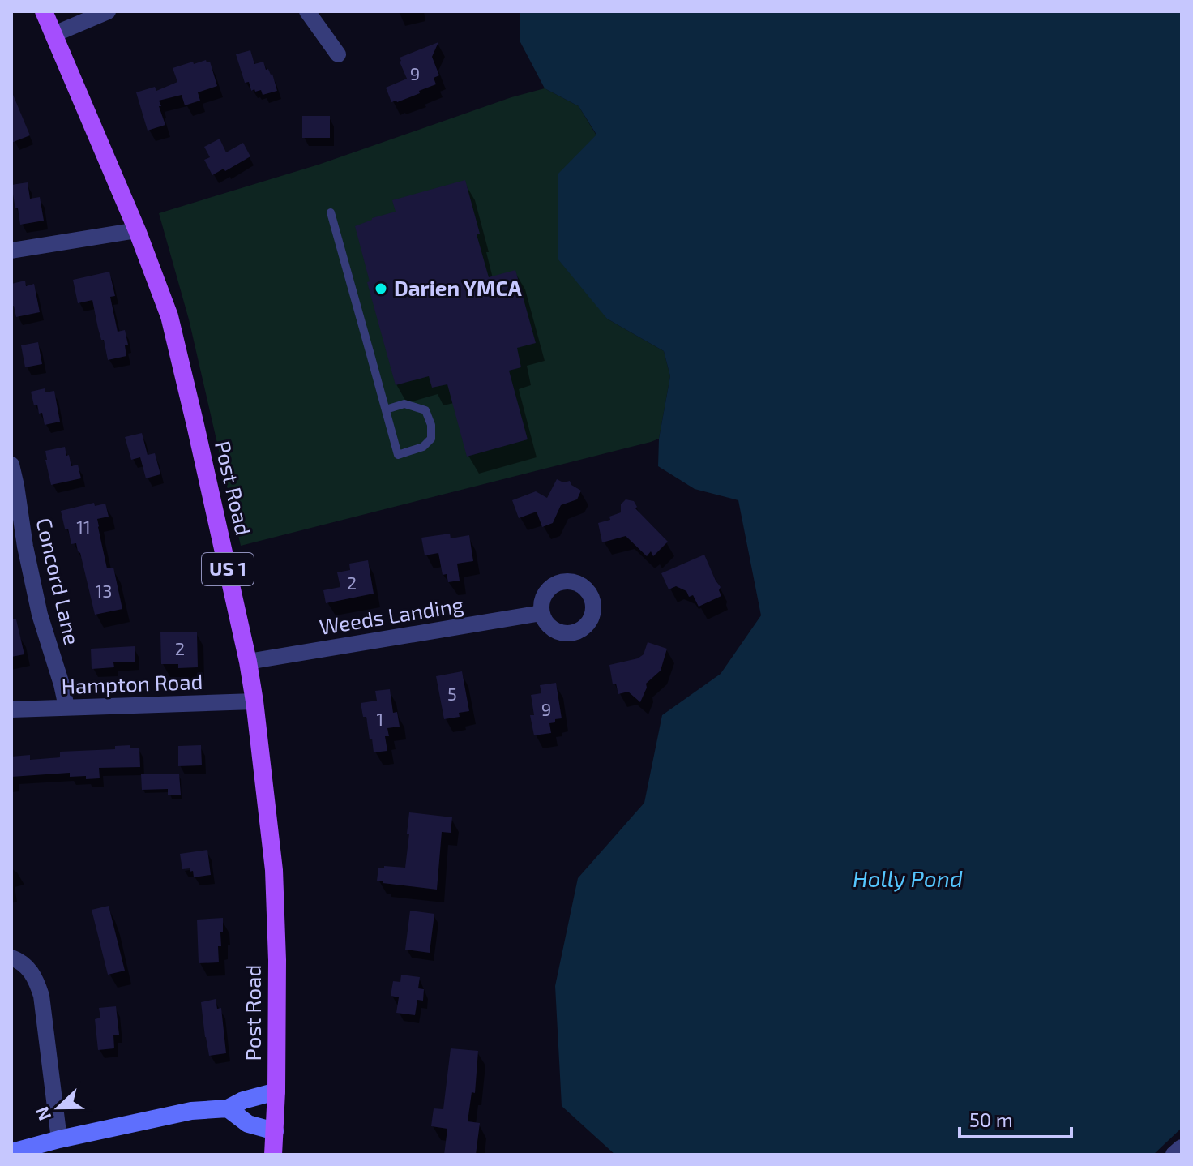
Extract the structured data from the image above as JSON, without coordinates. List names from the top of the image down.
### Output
{
  "streets": {
    "main road": ["Post Road", "US 1"],
    "street": ["Concord Lane", "Weeds Landing", "Hampton Road"]
  },
  "crossings": [
    ["Post Road", "Weeds Landing"],
    ["Post Road", "Hampton Road"],
    ["Concord Lane", "Hampton Road"]
  ],
  "water": ["Holly Pond"],
  "places": ["Darien YMCA"],
  "house_numbers": [
    "9",
    "11",
    "2",
    "13",
    "2",
    "5",
    "9",
    "1"
  ],
  "scale_bar": "50 m",
  "north": "left"
}
